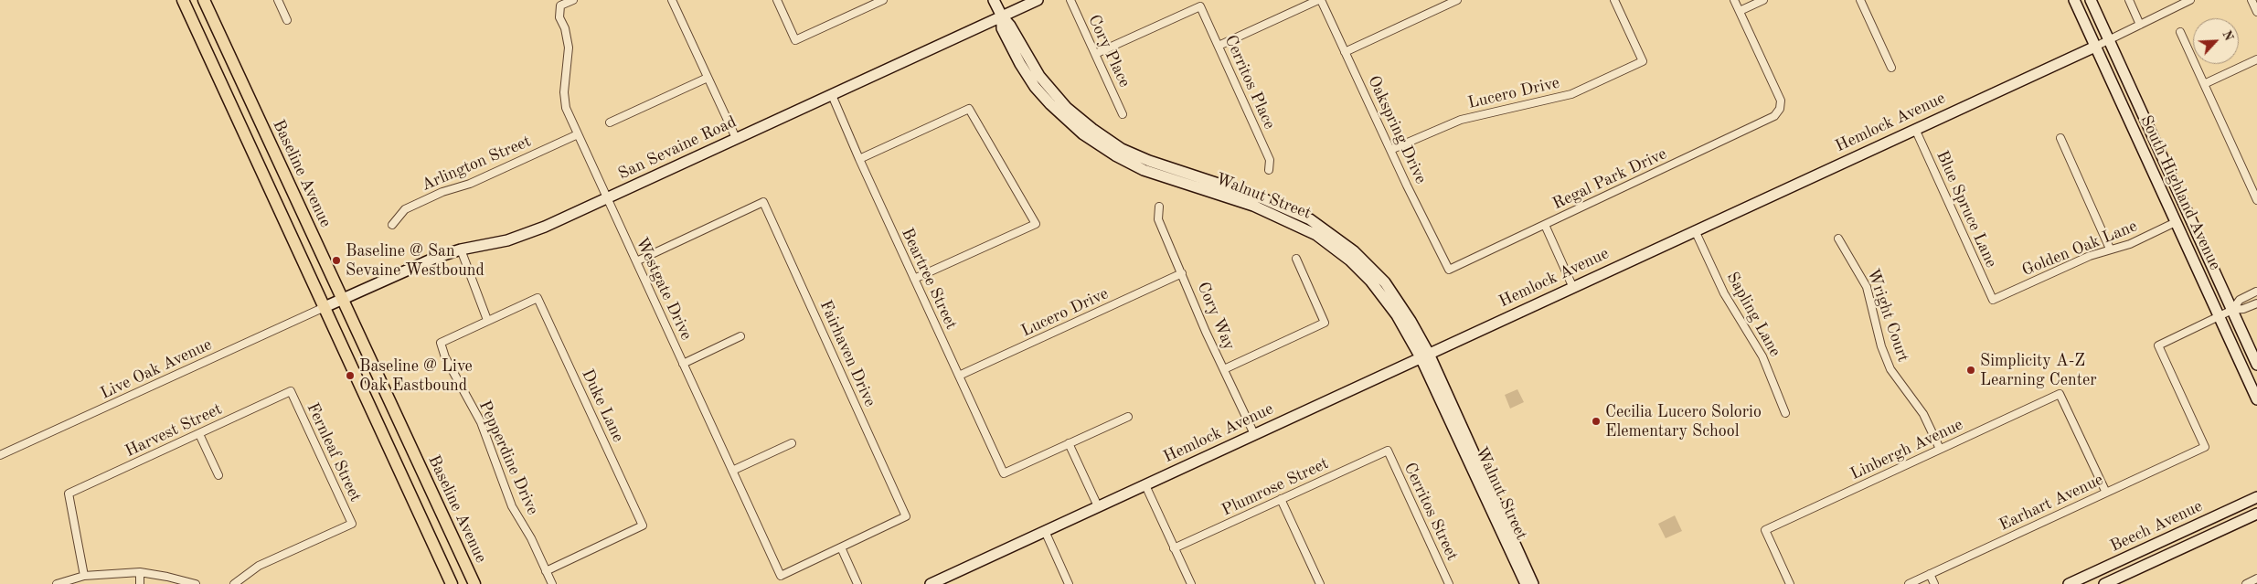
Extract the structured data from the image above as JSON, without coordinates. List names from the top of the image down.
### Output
{
  "streets": {
    "main road": ["Baseline Avenue"],
    "street": [
      "Cory Place",
      "Cerritos Place",
      "Lucero Drive",
      "Hemlock Avenue",
      "Oakspring Drive",
      "San Sevaine Road",
      "Arlington Street",
      "Regal Park Drive",
      "South Highland Avenue",
      "Walnut Street",
      "Blue Spruce Lane",
      "Golden Oak Lane",
      "Beartree Street",
      "Westgate Drive",
      "Sapling Lane",
      "Wright Court",
      "Cory Way",
      "Fairhaven Drive",
      "Live Oak Avenue",
      "Duke Lane",
      "Harvest Street",
      "Linbergh Avenue",
      "Fernleaf Street",
      "Pepperdine Drive",
      "Plumrose Street",
      "Earhart Avenue",
      "Cerritos Street",
      "Beech Avenue"
    ]
  },
  "crossings": [
    ["Cory Place", "Cerritos Place"],
    ["Lucero Drive", "Oakspring Drive"],
    ["Lucero Drive", "Beartree Street"],
    ["Lucero Drive", "Cory Way"],
    ["Hemlock Avenue", "South Highland Avenue"],
    ["Hemlock Avenue", "Walnut Street"],
    ["Hemlock Avenue", "Blue Spruce Lane"],
    ["Hemlock Avenue", "Sapling Lane"],
    ["Hemlock Avenue", "Cory Way"],
    ["Oakspring Drive", "Regal Park Drive"],
    ["San Sevaine Road", "Baseline Avenue"],
    ["San Sevaine Road", "Beartree Street"],
    ["San Sevaine Road", "Westgate Drive"],
    ["San Sevaine Road", "Live Oak Avenue"],
    ["Arlington Street", "Westgate Drive"],
    ["South Highland Avenue", "Golden Oak Lane"],
    ["South Highland Avenue", "Earhart Avenue"],
    ["Blue Spruce Lane", "Golden Oak Lane"],
    ["Westgate Drive", "Fairhaven Drive"],
    ["Wright Court", "Linbergh Avenue"],
    ["Duke Lane", "Pepperdine Drive"],
    ["Harvest Street", "Fernleaf Street"],
    ["Linbergh Avenue", "Earhart Avenue"],
    ["Plumrose Street", "Cerritos Street"]
  ],
  "places": [
    "Baseline @ San Sevaine Westbound",
    "Simplicity A-Z Learning Center",
    "Baseline @ Live Oak Eastbound",
    "Cecilia Lucero Solorio Elementary School"
  ],
  "north": "top right"
}
